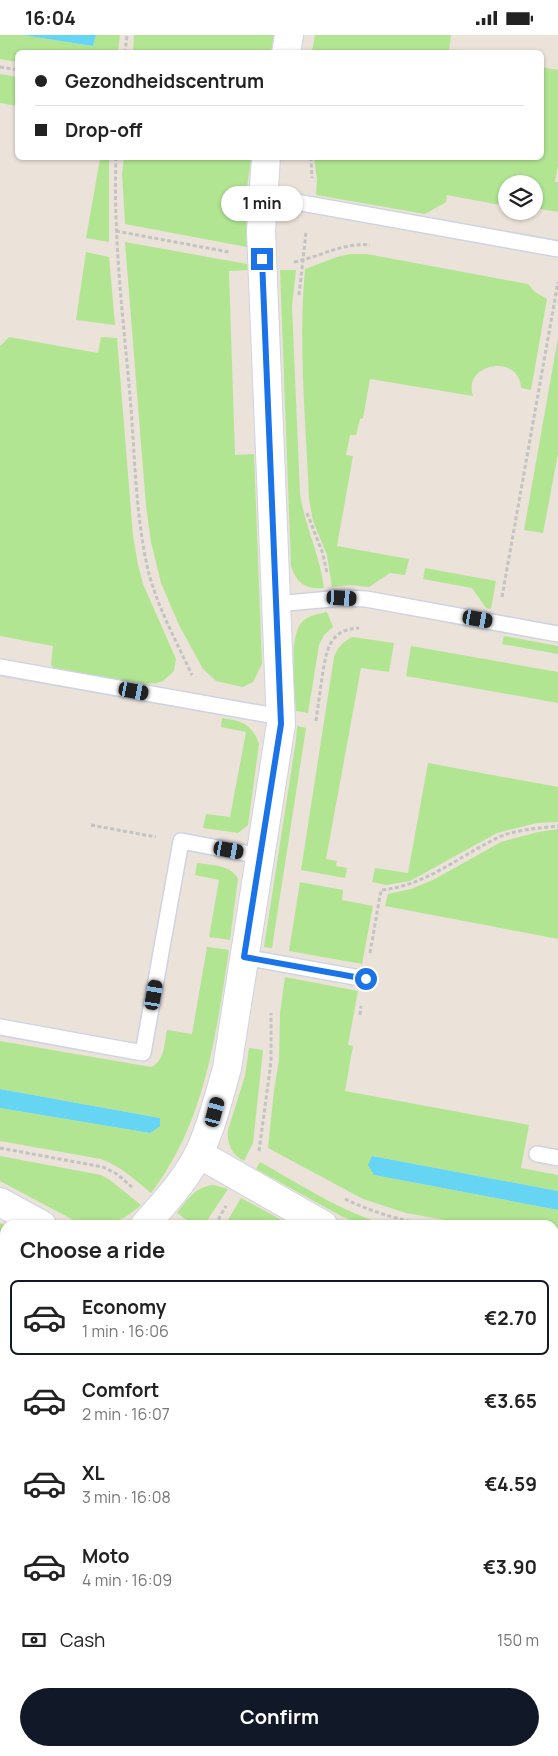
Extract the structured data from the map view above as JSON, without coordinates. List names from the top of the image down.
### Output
{
  "page": {
    "status": "16:04",
    "banner": ["Gezondheidscentrum", "Drop-off"],
    "bubble": "1 min",
    "heading": "Choose a ride",
    "list": [
      {
        "name": "Economy",
        "note": "1 min · 16:06",
        "value": "€2.70"
      },
      {
        "name": "Comfort",
        "note": "2 min · 16:07",
        "value": "€3.65"
      },
      {
        "name": "XL",
        "note": "3 min · 16:08",
        "value": "€4.59"
      },
      {
        "name": "Moto",
        "note": "4 min · 16:09",
        "value": "€3.90"
      }
    ],
    "pay": ["Cash", "150 m"],
    "buttons": "Confirm"
  }
}
